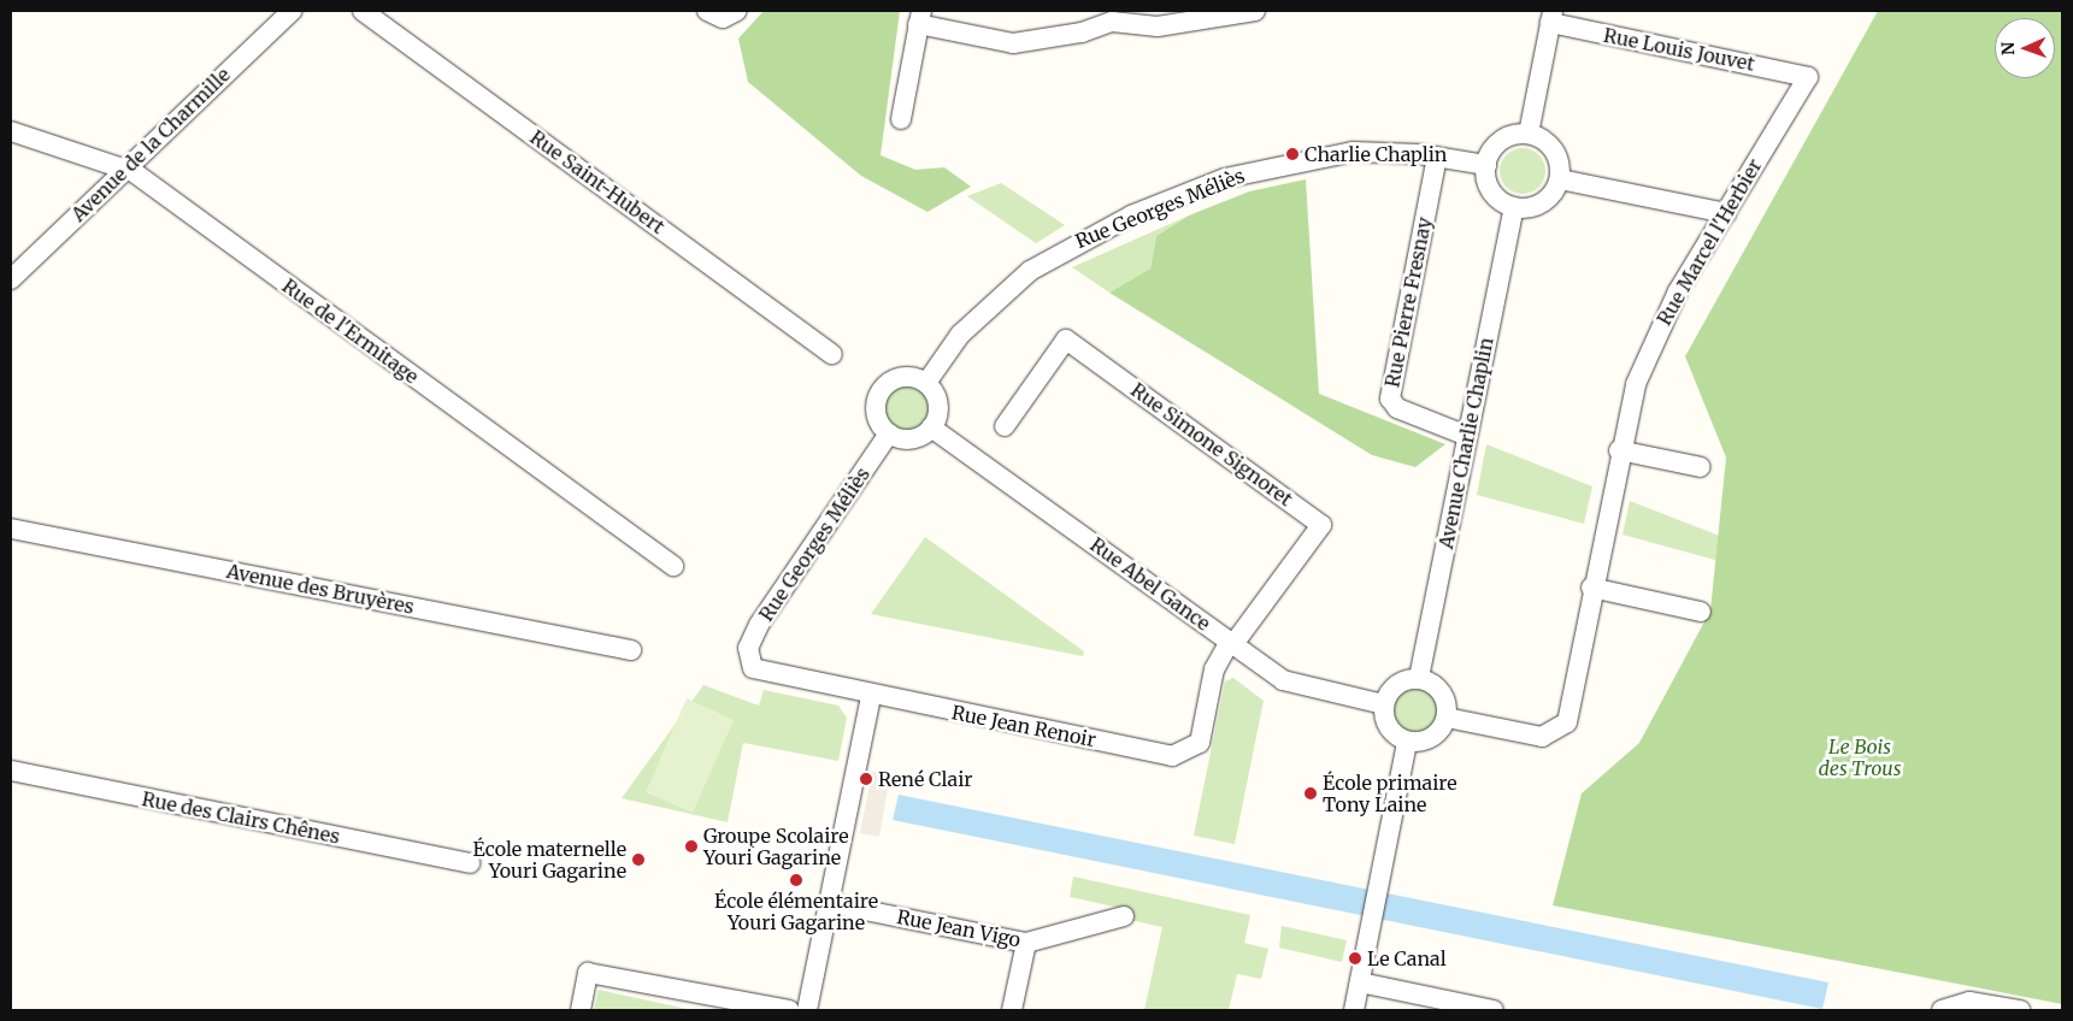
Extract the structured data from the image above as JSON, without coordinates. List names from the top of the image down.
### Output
{
  "streets": {
    "street": [
      "Rue Louis Jouvet",
      "Avenue de la Charmille",
      "Rue Saint-Hubert",
      "Rue Georges Méliès",
      "Rue Marcel l'Herbier",
      "Rue Pierre Fresnay",
      "Rue de l'Ermitage",
      "Avenue Charlie Chaplin",
      "Rue Simone Signoret",
      "Rue Abel Gance",
      "Avenue des Bruyères",
      "Rue Jean Renoir",
      "Rue des Clairs Chênes",
      "Rue Jean Vigo"
    ]
  },
  "crossings": [
    ["Rue Louis Jouvet", "Rue Marcel l'Herbier"],
    ["Avenue de la Charmille", "Rue de l'Ermitage"],
    ["Rue Georges Méliès", "Rue Pierre Fresnay"],
    ["Rue Georges Méliès", "Avenue Charlie Chaplin"],
    ["Rue Georges Méliès", "Rue Abel Gance"],
    ["Rue Georges Méliès", "Rue Jean Renoir"],
    ["Rue Marcel l'Herbier", "Avenue Charlie Chaplin"],
    ["Rue Marcel l'Herbier", "Rue Abel Gance"],
    ["Rue Pierre Fresnay", "Avenue Charlie Chaplin"],
    ["Avenue Charlie Chaplin", "Rue Abel Gance"],
    ["Rue Simone Signoret", "Rue Abel Gance"],
    ["Rue Simone Signoret", "Rue Jean Renoir"],
    ["Rue Abel Gance", "Rue Jean Renoir"]
  ],
  "parks": ["Le Bois des Trous"],
  "places": [
    "Charlie Chaplin",
    "René Clair",
    "École primaire Tony Laine",
    "Groupe Scolaire Youri Gagarine",
    "École maternelle Youri Gagarine",
    "École élémentaire Youri Gagarine",
    "Le Canal"
  ],
  "north": "left"
}
